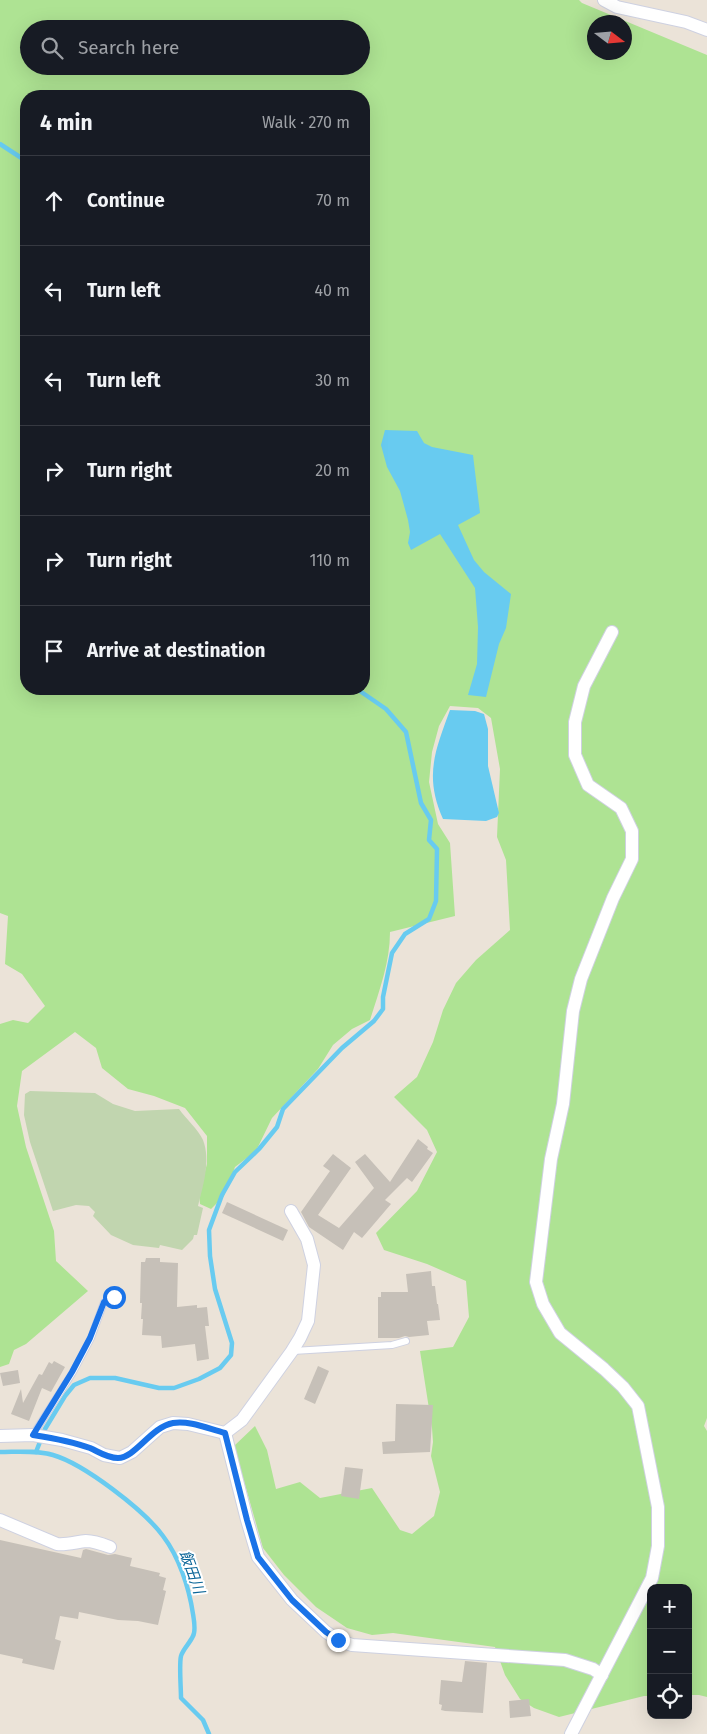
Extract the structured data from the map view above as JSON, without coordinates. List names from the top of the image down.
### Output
{
  "water": ["飯田川"],
  "north": "right",
  "page": {
    "search": "Search here",
    "heading": ["4 min", "Walk · 270 m"],
    "list": [
      ["Continue", "70 m"],
      ["Turn left", "40 m"],
      ["Turn left", "30 m"],
      ["Turn right", "20 m"],
      ["Turn right", "110 m"],
      "Arrive at destination"
    ],
    "map_buttons": ["+", "−"]
  }
}
